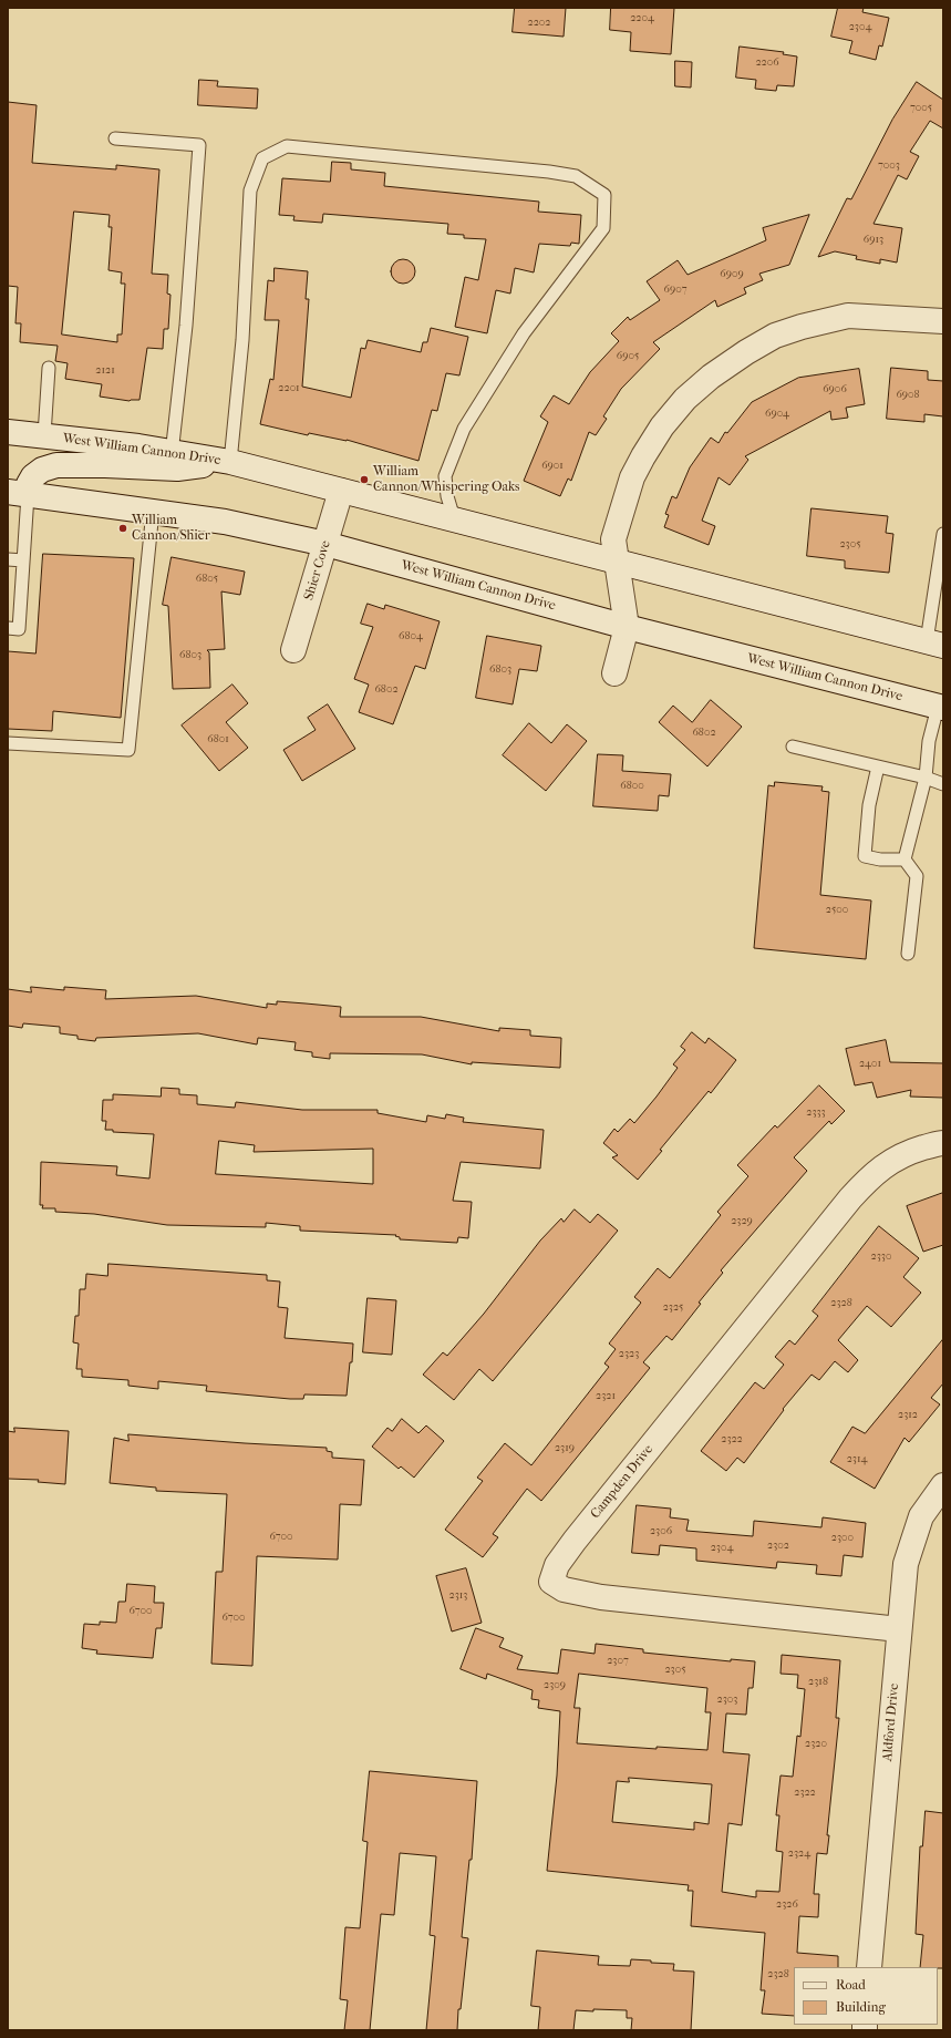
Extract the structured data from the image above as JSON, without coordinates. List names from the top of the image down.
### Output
{
  "streets": {
    "street": [
      "West William Cannon Drive",
      "Shier Cove",
      "Campden Drive",
      "Aldford Drive"
    ]
  },
  "crossings": [
    ["West William Cannon Drive", "Shier Cove"],
    ["Campden Drive", "Aldford Drive"]
  ],
  "places": ["William Cannon/Whispering Oaks", "William Cannon/Shier"],
  "house_numbers": [
    "2204",
    "2202",
    "2304",
    "2206",
    "7005",
    "7003",
    "6913",
    "6909",
    "6907",
    "6905",
    "2121",
    "2201",
    "6906",
    "6908",
    "6904",
    "6901",
    "2305",
    "6805",
    "6804",
    "6803",
    "6803",
    "6802",
    "6802",
    "6801",
    "6800",
    "2500",
    "2401",
    "2333",
    "2329",
    "2330",
    "2328",
    "2325",
    "2323",
    "2321",
    "2312",
    "2322",
    "2319",
    "2314",
    "2306",
    "6700",
    "2300",
    "2302",
    "2304",
    "2313",
    "6700",
    "6700",
    "2307",
    "2305",
    "2318",
    "2309",
    "2303",
    "2320",
    "2322",
    "2324",
    "2326",
    "2328"
  ],
  "legend": ["Road", "Building"]
}
